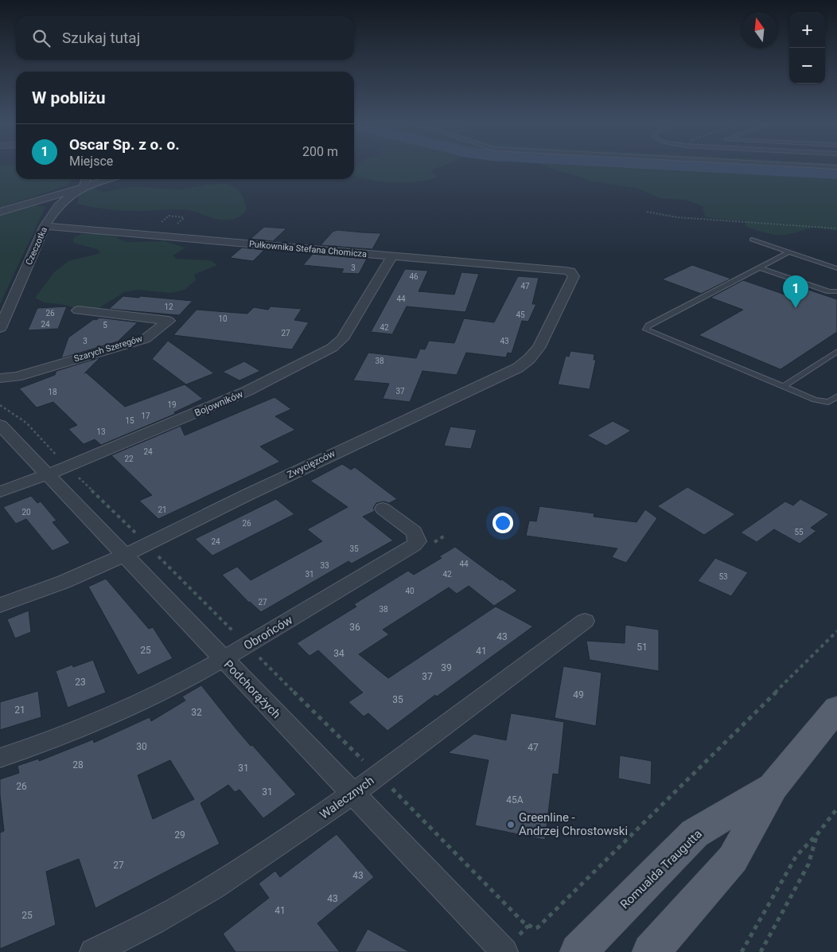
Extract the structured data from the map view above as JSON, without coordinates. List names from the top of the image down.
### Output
{
  "streets": {
    "main road": ["Romualda Traugutta"],
    "street": [
      "Czeczotka",
      "Pułkownika Stefana Chomicza",
      "Szarych Szeregów",
      "Bojowników",
      "Zwycięzców",
      "Obrońców",
      "Podchorążych",
      "Walecznych"
    ]
  },
  "crossings": [
    ["Czeczotka", "Pułkownika Stefana Chomicza"],
    ["Pułkownika Stefana Chomicza", "Bojowników"],
    ["Pułkownika Stefana Chomicza", "Zwycięzców"],
    ["Bojowników", "Podchorążych"],
    ["Zwycięzców", "Podchorążych"],
    ["Obrońców", "Podchorążych"],
    ["Podchorążych", "Walecznych"]
  ],
  "places": ["Greenline - Andrzej Chrostowski"],
  "house_numbers": [
    "3",
    "46",
    "47",
    "44",
    "12",
    "26",
    "45",
    "10",
    "24",
    "5",
    "42",
    "27",
    "3",
    "43",
    "38",
    "37",
    "18",
    "19",
    "17",
    "15",
    "13",
    "24",
    "22",
    "21",
    "20",
    "26",
    "55",
    "24",
    "35",
    "44",
    "33",
    "31",
    "42",
    "53",
    "40",
    "27",
    "38",
    "36",
    "43",
    "51",
    "25",
    "41",
    "34",
    "39",
    "37",
    "23",
    "49",
    "35",
    "21",
    "32",
    "30",
    "47",
    "28",
    "31",
    "26",
    "31",
    "45A",
    "29",
    "27",
    "43",
    "43",
    "41",
    "25"
  ],
  "north": "top",
  "page": {
    "map_buttons": ["+", "−"],
    "search": "Szukaj tutaj",
    "heading": "W pobliżu",
    "list": [
      {
        "mark": "1",
        "name": "Oscar Sp. z o. o.",
        "note": "Miejsce",
        "value": "200 m"
      }
    ],
    "pins": "1"
  }
}
